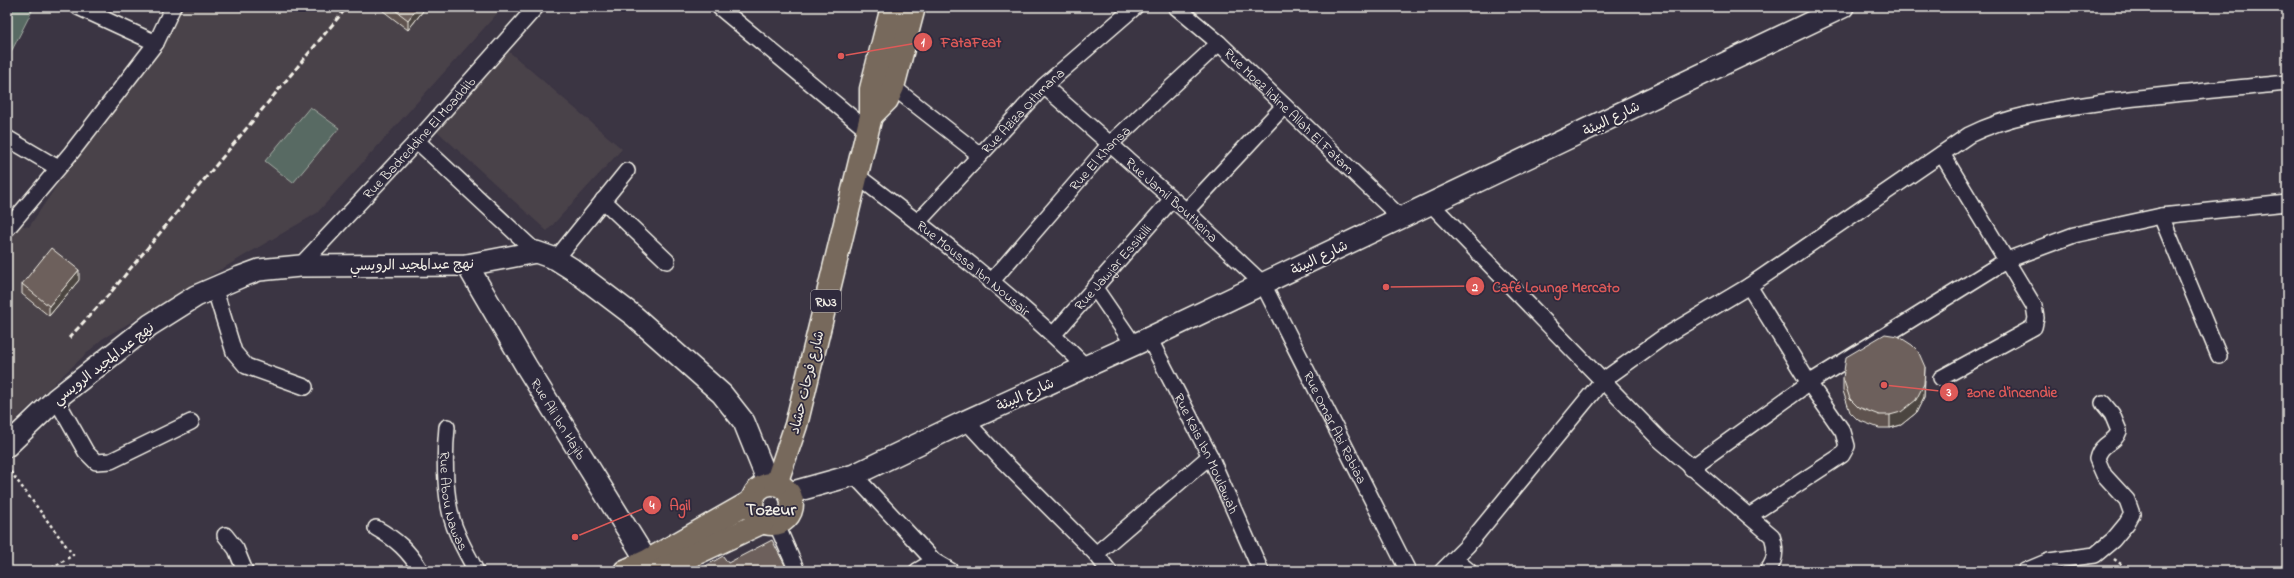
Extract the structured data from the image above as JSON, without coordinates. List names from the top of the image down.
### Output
{
  "streets": {
    "main road": ["RN3", "شارع فرحات حشاد"],
    "street": [
      "Rue Aziza Othmana",
      "Rue Moez lidine Allah El Fatam",
      "شارع البيئة",
      "Rue Badreddine El Moaddib",
      "Rue El Khansa",
      "Rue Jamil Boutheina",
      "نهج عبدالمجيد الرويسي",
      "Rue Jawjar Essikilli",
      "Rue Moussa Ibn Nousair",
      "Rue Ali Ibn Hajib",
      "Rue Omar Abi Rabiaa",
      "Rue Kais Ibn Moulawah",
      "Rue Abou Nawas"
    ]
  },
  "crossings": [
    ["Rue Aziza Othmana", "Rue Jamil Boutheina"],
    ["Rue Aziza Othmana", "Rue Moussa Ibn Nousair"],
    ["Rue Moez lidine Allah El Fatam", "شارع البيئة"],
    ["Rue Moez lidine Allah El Fatam", "Rue El Khansa"],
    ["شارع البيئة", "Rue Jamil Boutheina"],
    ["شارع البيئة", "نهج عبدالمجيد الرويسي"],
    ["شارع البيئة", "Rue Moussa Ibn Nousair"],
    ["شارع البيئة", "RN3"],
    ["شارع البيئة", "شارع فرحات حشاد"],
    ["شارع البيئة", "Rue Omar Abi Rabiaa"],
    ["شارع البيئة", "Rue Kais Ibn Moulawah"],
    ["Rue Badreddine El Moaddib", "نهج عبدالمجيد الرويسي"],
    ["Rue El Khansa", "Rue Jamil Boutheina"],
    ["Rue El Khansa", "Rue Moussa Ibn Nousair"],
    ["Rue Jamil Boutheina", "Rue Jawjar Essikilli"],
    ["Rue Jamil Boutheina", "Rue Omar Abi Rabiaa"],
    ["نهج عبدالمجيد الرويسي", "RN3"],
    ["نهج عبدالمجيد الرويسي", "شارع فرحات حشاد"],
    ["نهج عبدالمجيد الرويسي", "Rue Ali Ibn Hajib"],
    ["Rue Jawjar Essikilli", "Rue Moussa Ibn Nousair"],
    ["Rue Jawjar Essikilli", "Rue Kais Ibn Moulawah"],
    ["Rue Moussa Ibn Nousair", "شارع فرحات حشاد"],
    ["RN3", "شارع فرحات حشاد"],
    ["RN3", "Rue Ali Ibn Hajib"]
  ],
  "districts": ["Tozeur"],
  "places": [
    "FataFeat",
    "Café Lounge Mercato",
    "zone d'incendie",
    "Agil"
  ]
}
